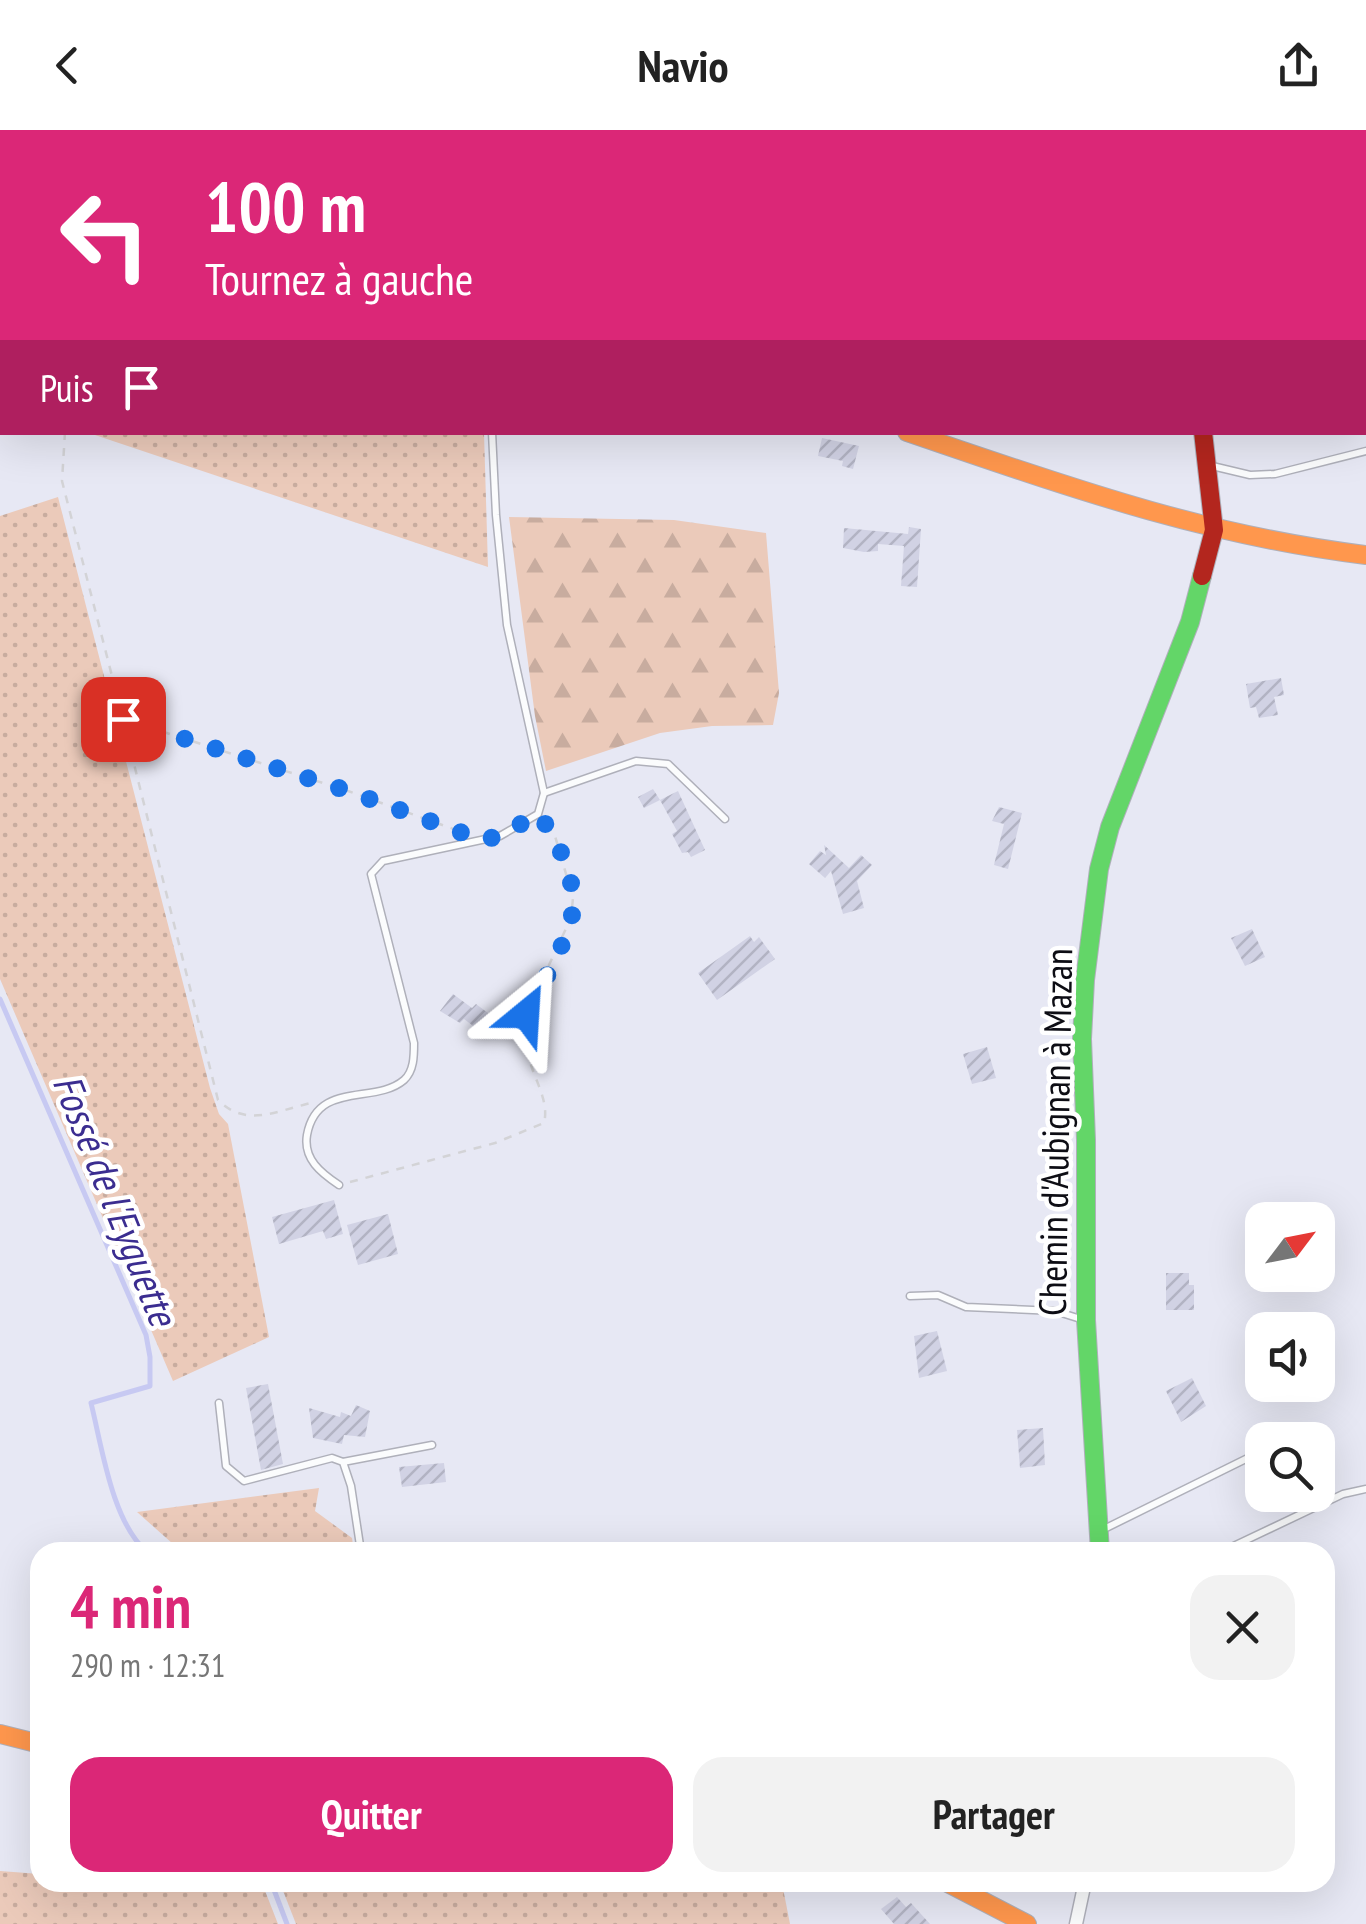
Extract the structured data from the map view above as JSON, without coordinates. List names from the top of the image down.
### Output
{
  "streets": {
    "street": ["Chemin d'Aubignan à Mazan"]
  },
  "water": ["Fossé de l'Eyguette"],
  "north": "top right",
  "page": {
    "header": "Navio",
    "turn": ["100 m", "Tournez à gauche"],
    "then": "Puis",
    "heading": ["4 min", "290 m · 12:31"],
    "buttons": ["Quitter", "Partager"]
  }
}
